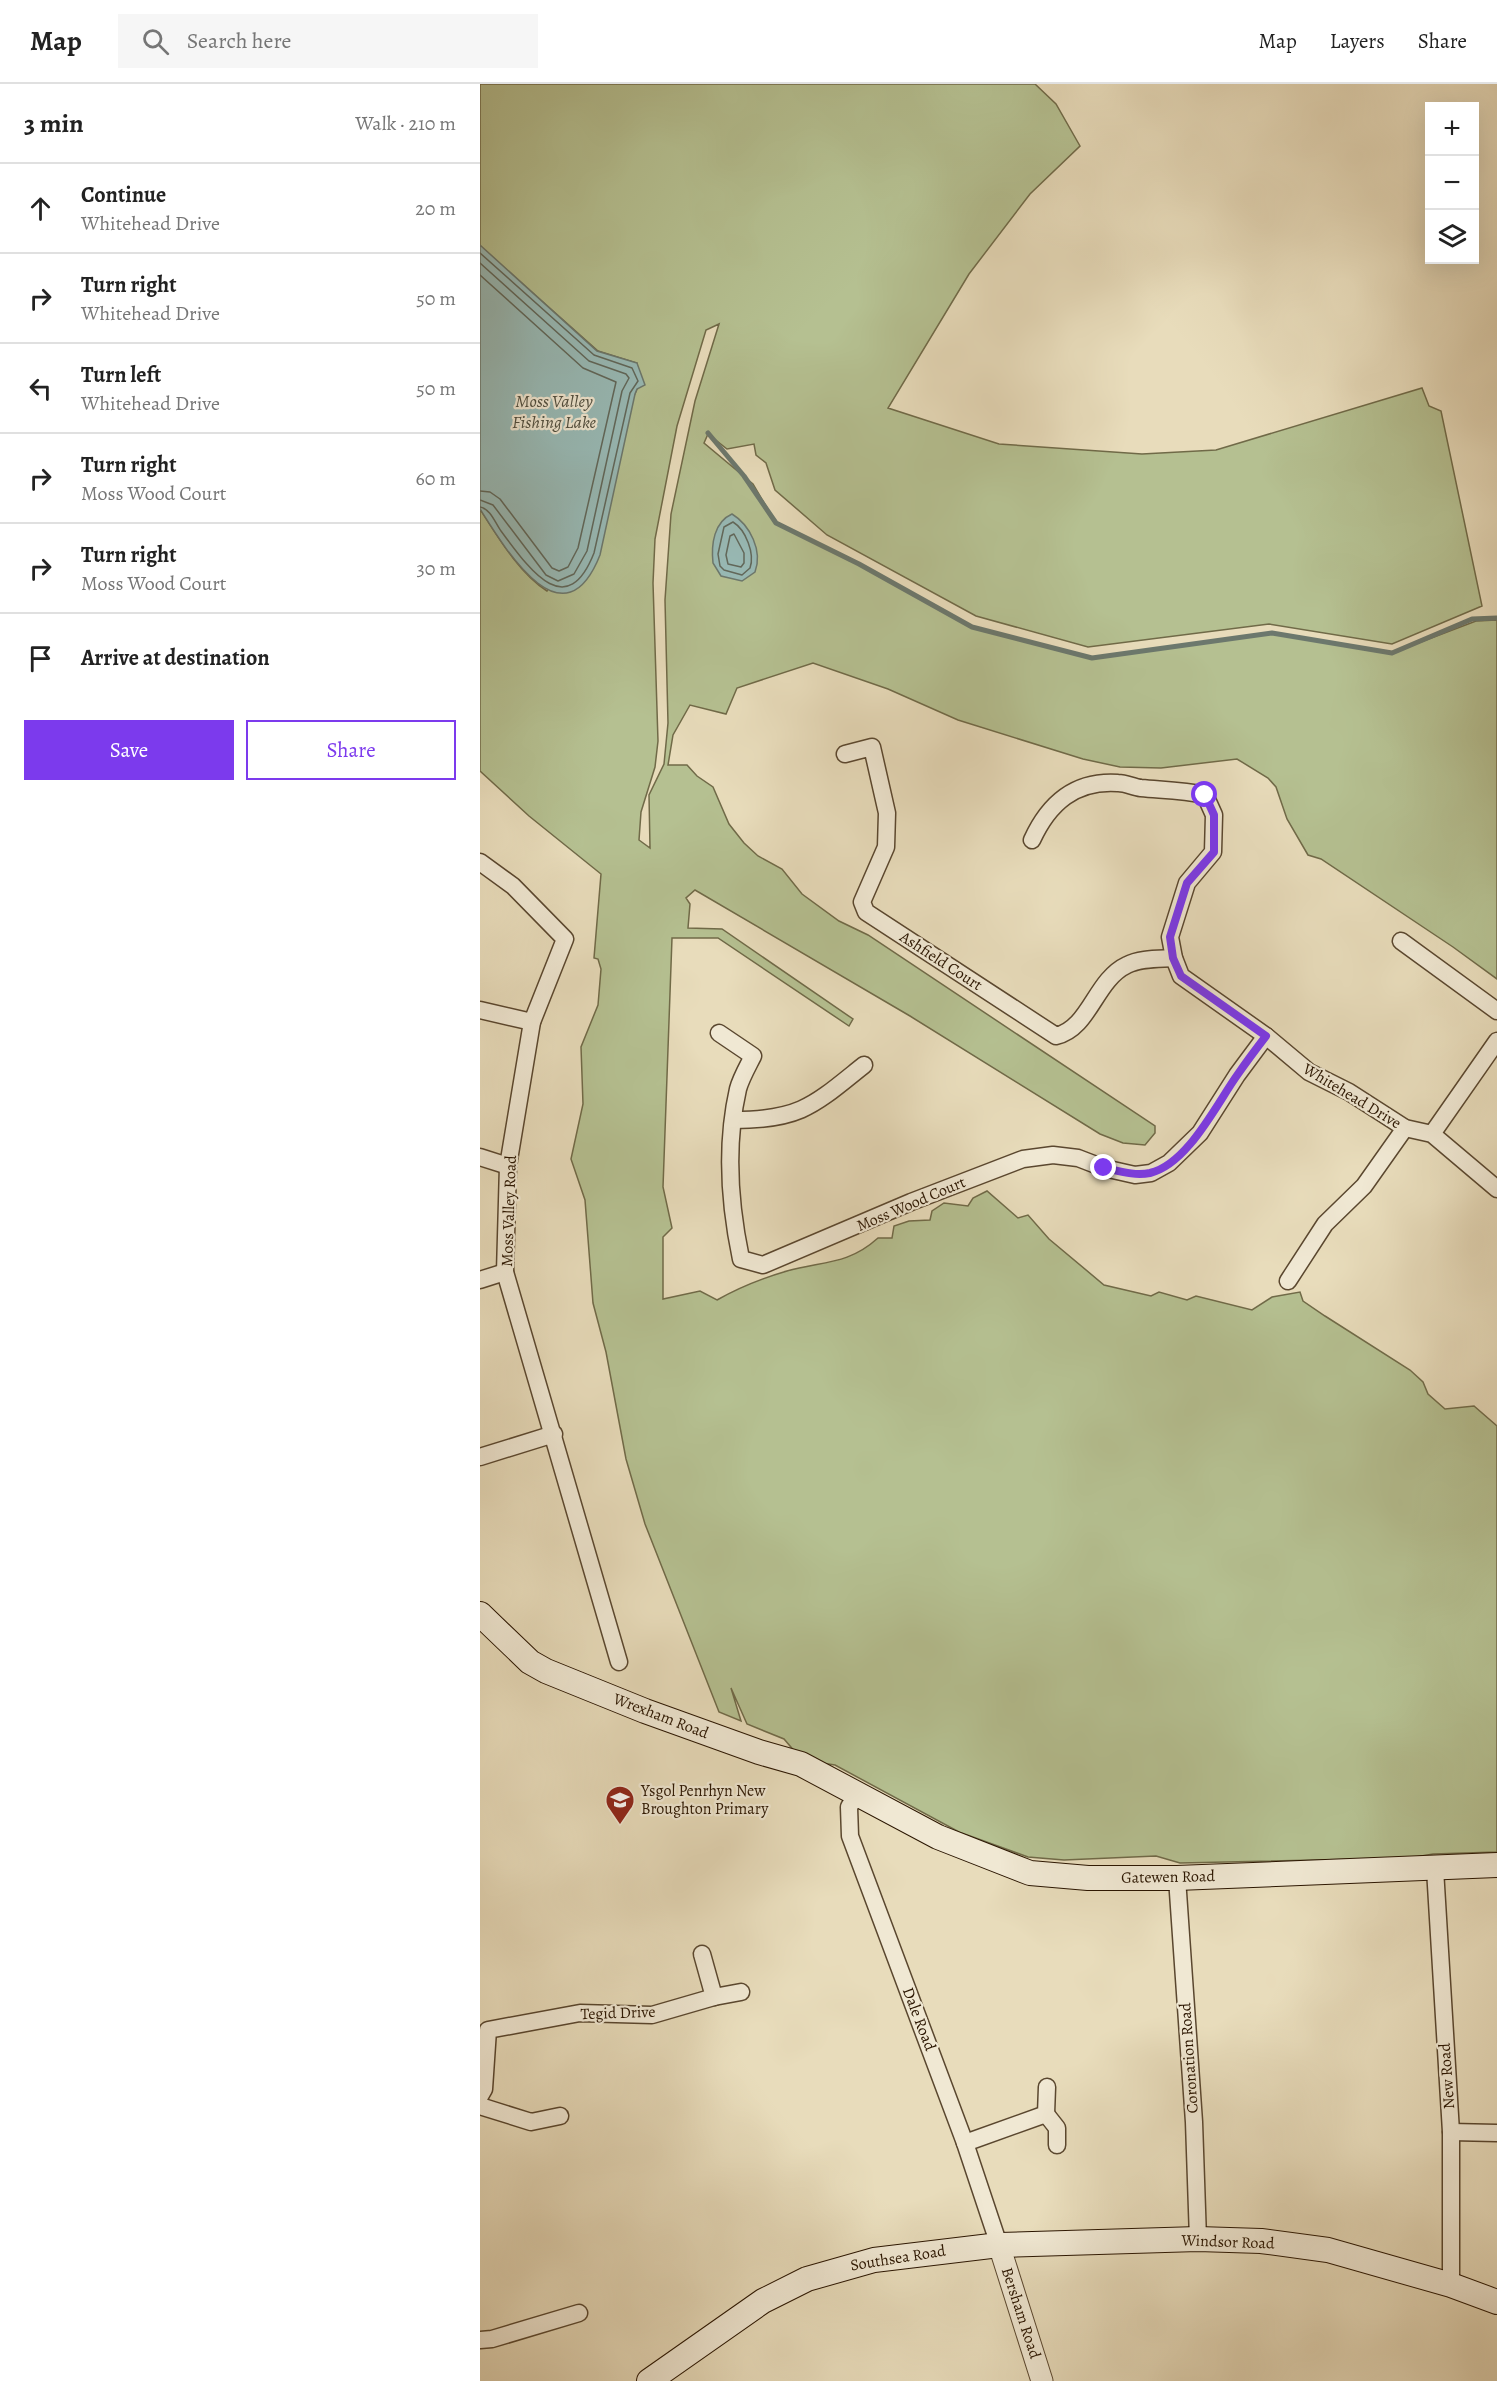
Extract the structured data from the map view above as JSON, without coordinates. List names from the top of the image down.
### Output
{
  "streets": {
    "main road": [
      "Wrexham Road",
      "Gatewen Road",
      "Windsor Road",
      "Southsea Road"
    ],
    "street": [
      "Ashfield Court",
      "Whitehead Drive",
      "Moss Wood Court",
      "Moss Valley Road",
      "Tegid Drive",
      "Dale Road",
      "Coronation Road",
      "New Road",
      "Bersham Road"
    ]
  },
  "crossings": [
    ["Ashfield Court", "Whitehead Drive"],
    ["Whitehead Drive", "Moss Wood Court"],
    ["Wrexham Road", "Gatewen Road"],
    ["Wrexham Road", "Dale Road"],
    ["Gatewen Road", "Dale Road"],
    ["Gatewen Road", "Coronation Road"],
    ["Gatewen Road", "New Road"],
    ["Dale Road", "Windsor Road"],
    ["Dale Road", "Southsea Road"],
    ["Dale Road", "Bersham Road"],
    ["Coronation Road", "Windsor Road"],
    ["New Road", "Windsor Road"],
    ["Windsor Road", "Southsea Road"],
    ["Windsor Road", "Bersham Road"],
    ["Southsea Road", "Bersham Road"]
  ],
  "water": ["Moss Valley Fishing Lake"],
  "places": {
    "school or university": ["Ysgol Penrhyn New Broughton Primary"]
  },
  "page": {
    "header": "Map",
    "search": "Search here",
    "nav": ["Map", "Layers", "Share"],
    "heading": ["3 min", "Walk · 210 m"],
    "map_buttons": ["+", "−"],
    "list": [
      ["Continue", "Whitehead Drive", "20 m"],
      ["Turn right", "Whitehead Drive", "50 m"],
      ["Turn left", "Whitehead Drive", "50 m"],
      ["Turn right", "Moss Wood Court", "60 m"],
      ["Turn right", "Moss Wood Court", "30 m"],
      "Arrive at destination"
    ],
    "buttons": ["Save", "Share"]
  }
}
